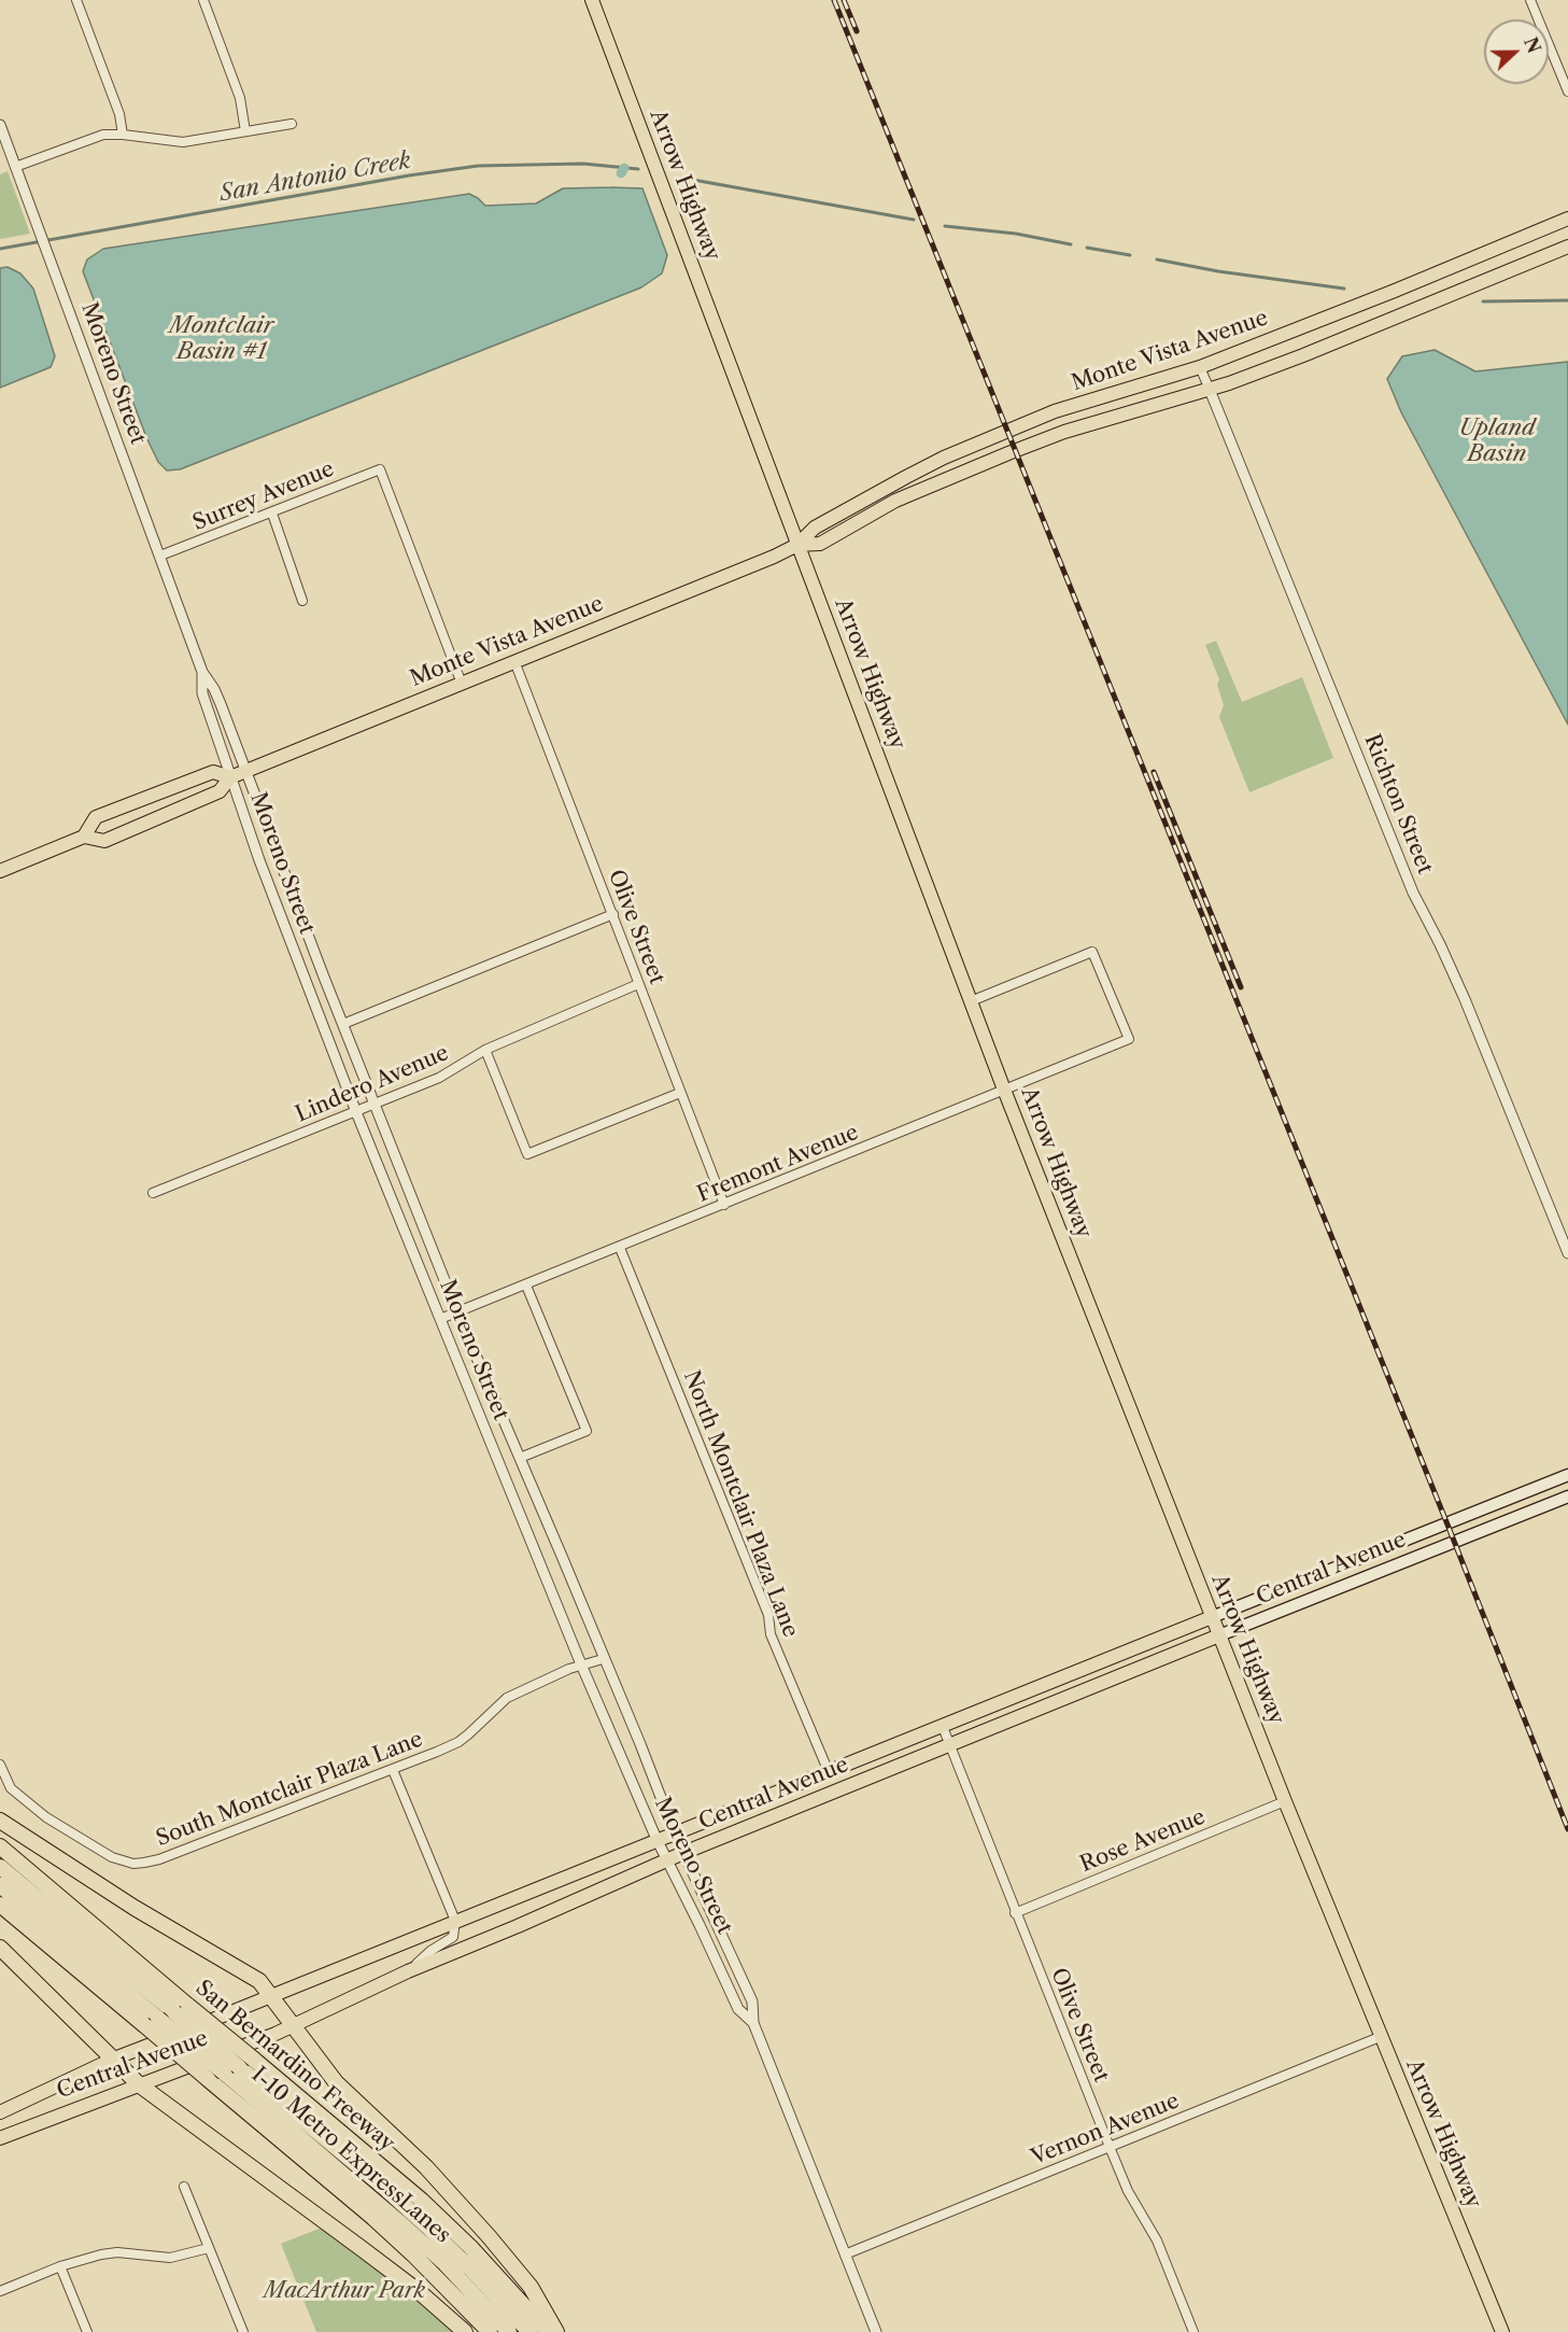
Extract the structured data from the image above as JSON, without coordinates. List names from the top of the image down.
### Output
{
  "streets": {
    "highway": ["San Bernardino Freeway", "I-10 Metro ExpressLanes"],
    "main road": ["Arrow Highway", "Monte Vista Avenue", "Central Avenue"],
    "street": [
      "Moreno Street",
      "Surrey Avenue",
      "Richton Street",
      "Olive Street",
      "Lindero Avenue",
      "Fremont Avenue",
      "North Montclair Plaza Lane",
      "South Montclair Plaza Lane",
      "Rose Avenue",
      "Vernon Avenue"
    ]
  },
  "crossings": [
    ["Arrow Highway", "Monte Vista Avenue"],
    ["Arrow Highway", "Fremont Avenue"],
    ["Arrow Highway", "Central Avenue"],
    ["Arrow Highway", "Rose Avenue"],
    ["Arrow Highway", "Vernon Avenue"],
    ["Monte Vista Avenue", "Moreno Street"],
    ["Monte Vista Avenue", "Surrey Avenue"],
    ["Monte Vista Avenue", "Richton Street"],
    ["Monte Vista Avenue", "Olive Street"],
    ["Moreno Street", "Surrey Avenue"],
    ["Moreno Street", "Lindero Avenue"],
    ["Moreno Street", "Fremont Avenue"],
    ["Moreno Street", "Central Avenue"],
    ["Moreno Street", "South Montclair Plaza Lane"],
    ["Moreno Street", "Vernon Avenue"],
    ["Olive Street", "Lindero Avenue"],
    ["Olive Street", "Fremont Avenue"],
    ["Olive Street", "Central Avenue"],
    ["Olive Street", "Rose Avenue"],
    ["Olive Street", "Vernon Avenue"],
    ["Fremont Avenue", "North Montclair Plaza Lane"],
    ["North Montclair Plaza Lane", "Central Avenue"]
  ],
  "water": ["San Antonio Creek", "Montclair Basin #1", "Upland Basin"],
  "parks": ["MacArthur Park"],
  "north": "right"
}
